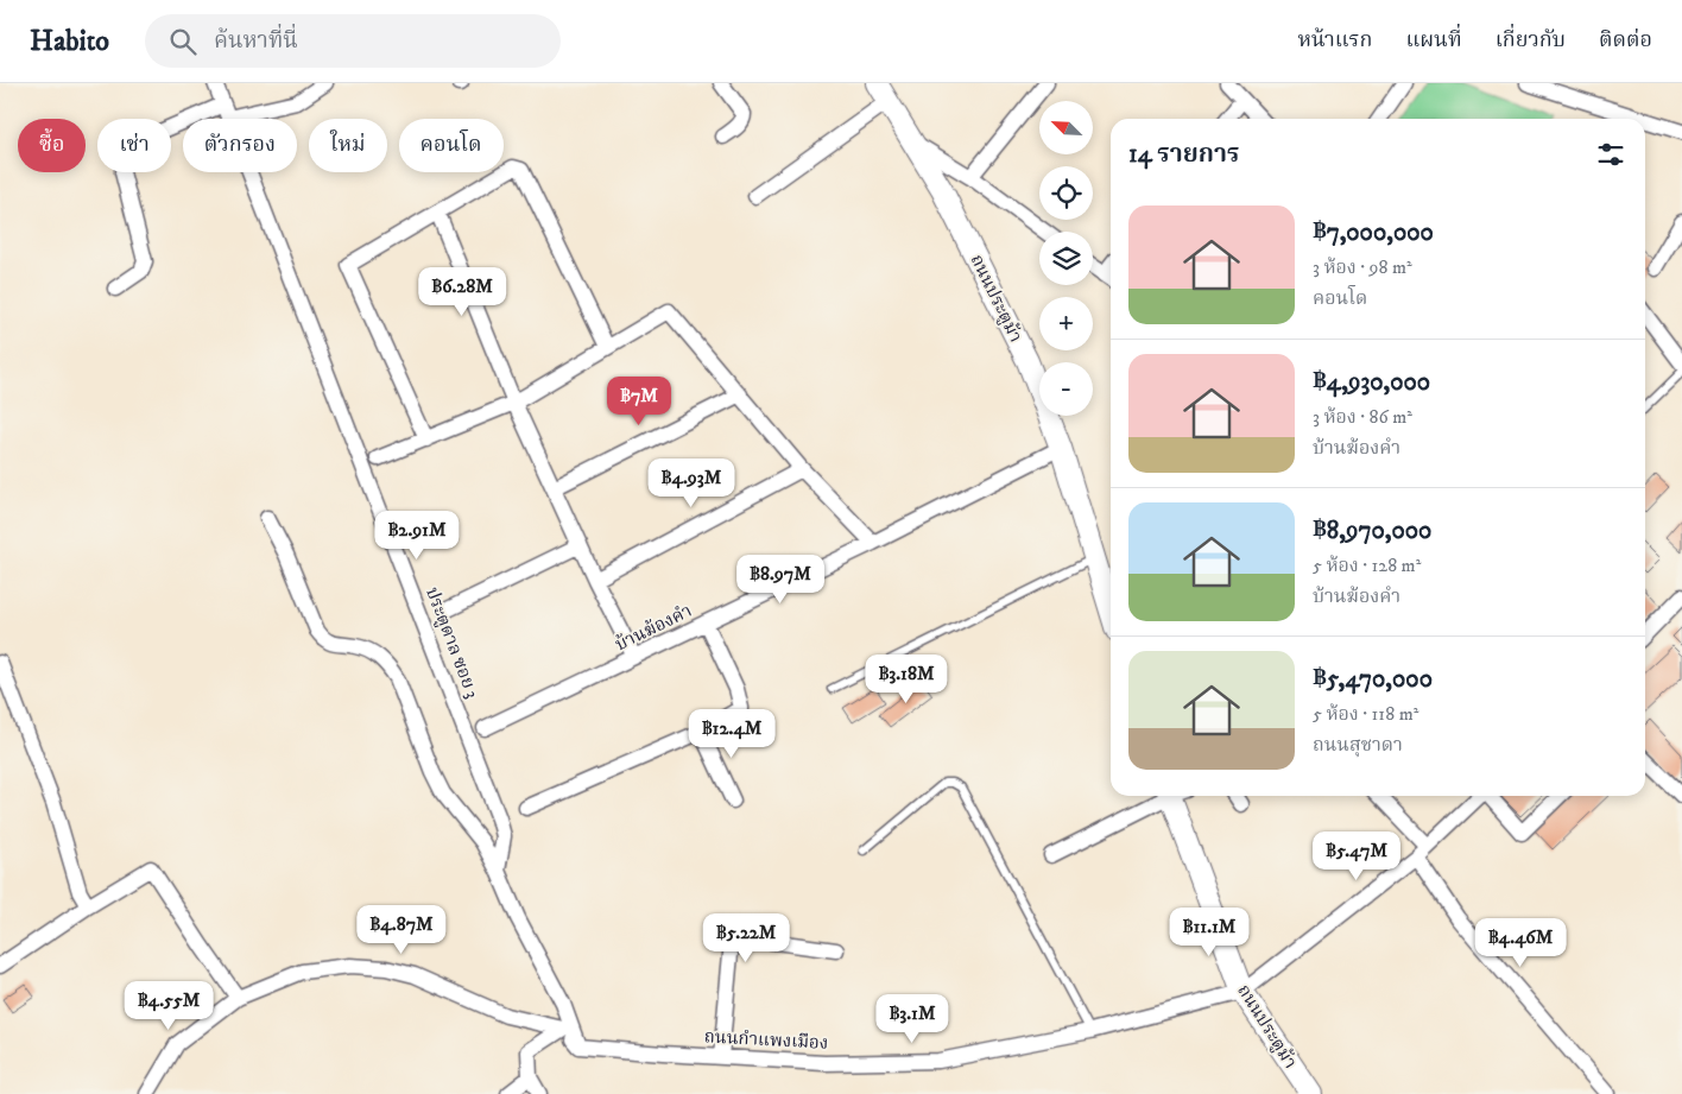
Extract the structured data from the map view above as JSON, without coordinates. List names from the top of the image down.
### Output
{
  "streets": {
    "main road": ["ถนนประตูม้า"],
    "street": ["บ้านฆ้องคำ", "ประตูดาล ซอย 3", "ถนนกำแพงเมือง"]
  },
  "crossings": [
    ["ถนนประตูม้า", "บ้านฆ้องคำ"],
    ["ถนนประตูม้า", "ถนนกำแพงเมือง"]
  ],
  "north": "top left",
  "page": {
    "header": "Habito",
    "search": "ค้นหาที่นี่",
    "nav": [
      "หน้าแรก",
      "แผนที่",
      "เกี่ยวกับ",
      "ติดต่อ"
    ],
    "map_buttons": ["+", "−"],
    "chip": [
      "ซื้อ",
      "เช่า",
      "ตัวกรอง",
      "ใหม่",
      "คอนโด"
    ],
    "heading": "14 รายการ",
    "list": [
      {
        "name": "฿7,000,000",
        "note": "3 ห้อง · 98 m² · คอนโด"
      },
      {
        "name": "฿4,930,000",
        "note": "3 ห้อง · 86 m² · บ้านฆ้องคำ"
      },
      {
        "name": "฿8,970,000",
        "note": "5 ห้อง · 128 m² · บ้านฆ้องคำ"
      },
      {
        "name": "฿5,470,000",
        "note": "5 ห้อง · 118 m² · ถนนสุชาดา"
      }
    ],
    "price": [
      "฿6.28M",
      "฿7M",
      "฿4.93M",
      "฿2.91M",
      "฿8.97M",
      "฿3.18M",
      "฿12.4M",
      "฿5.47M",
      "฿4.87M",
      "฿11.1M",
      "฿5.22M",
      "฿4.46M",
      "฿4.55M",
      "฿3.1M"
    ]
  }
}
